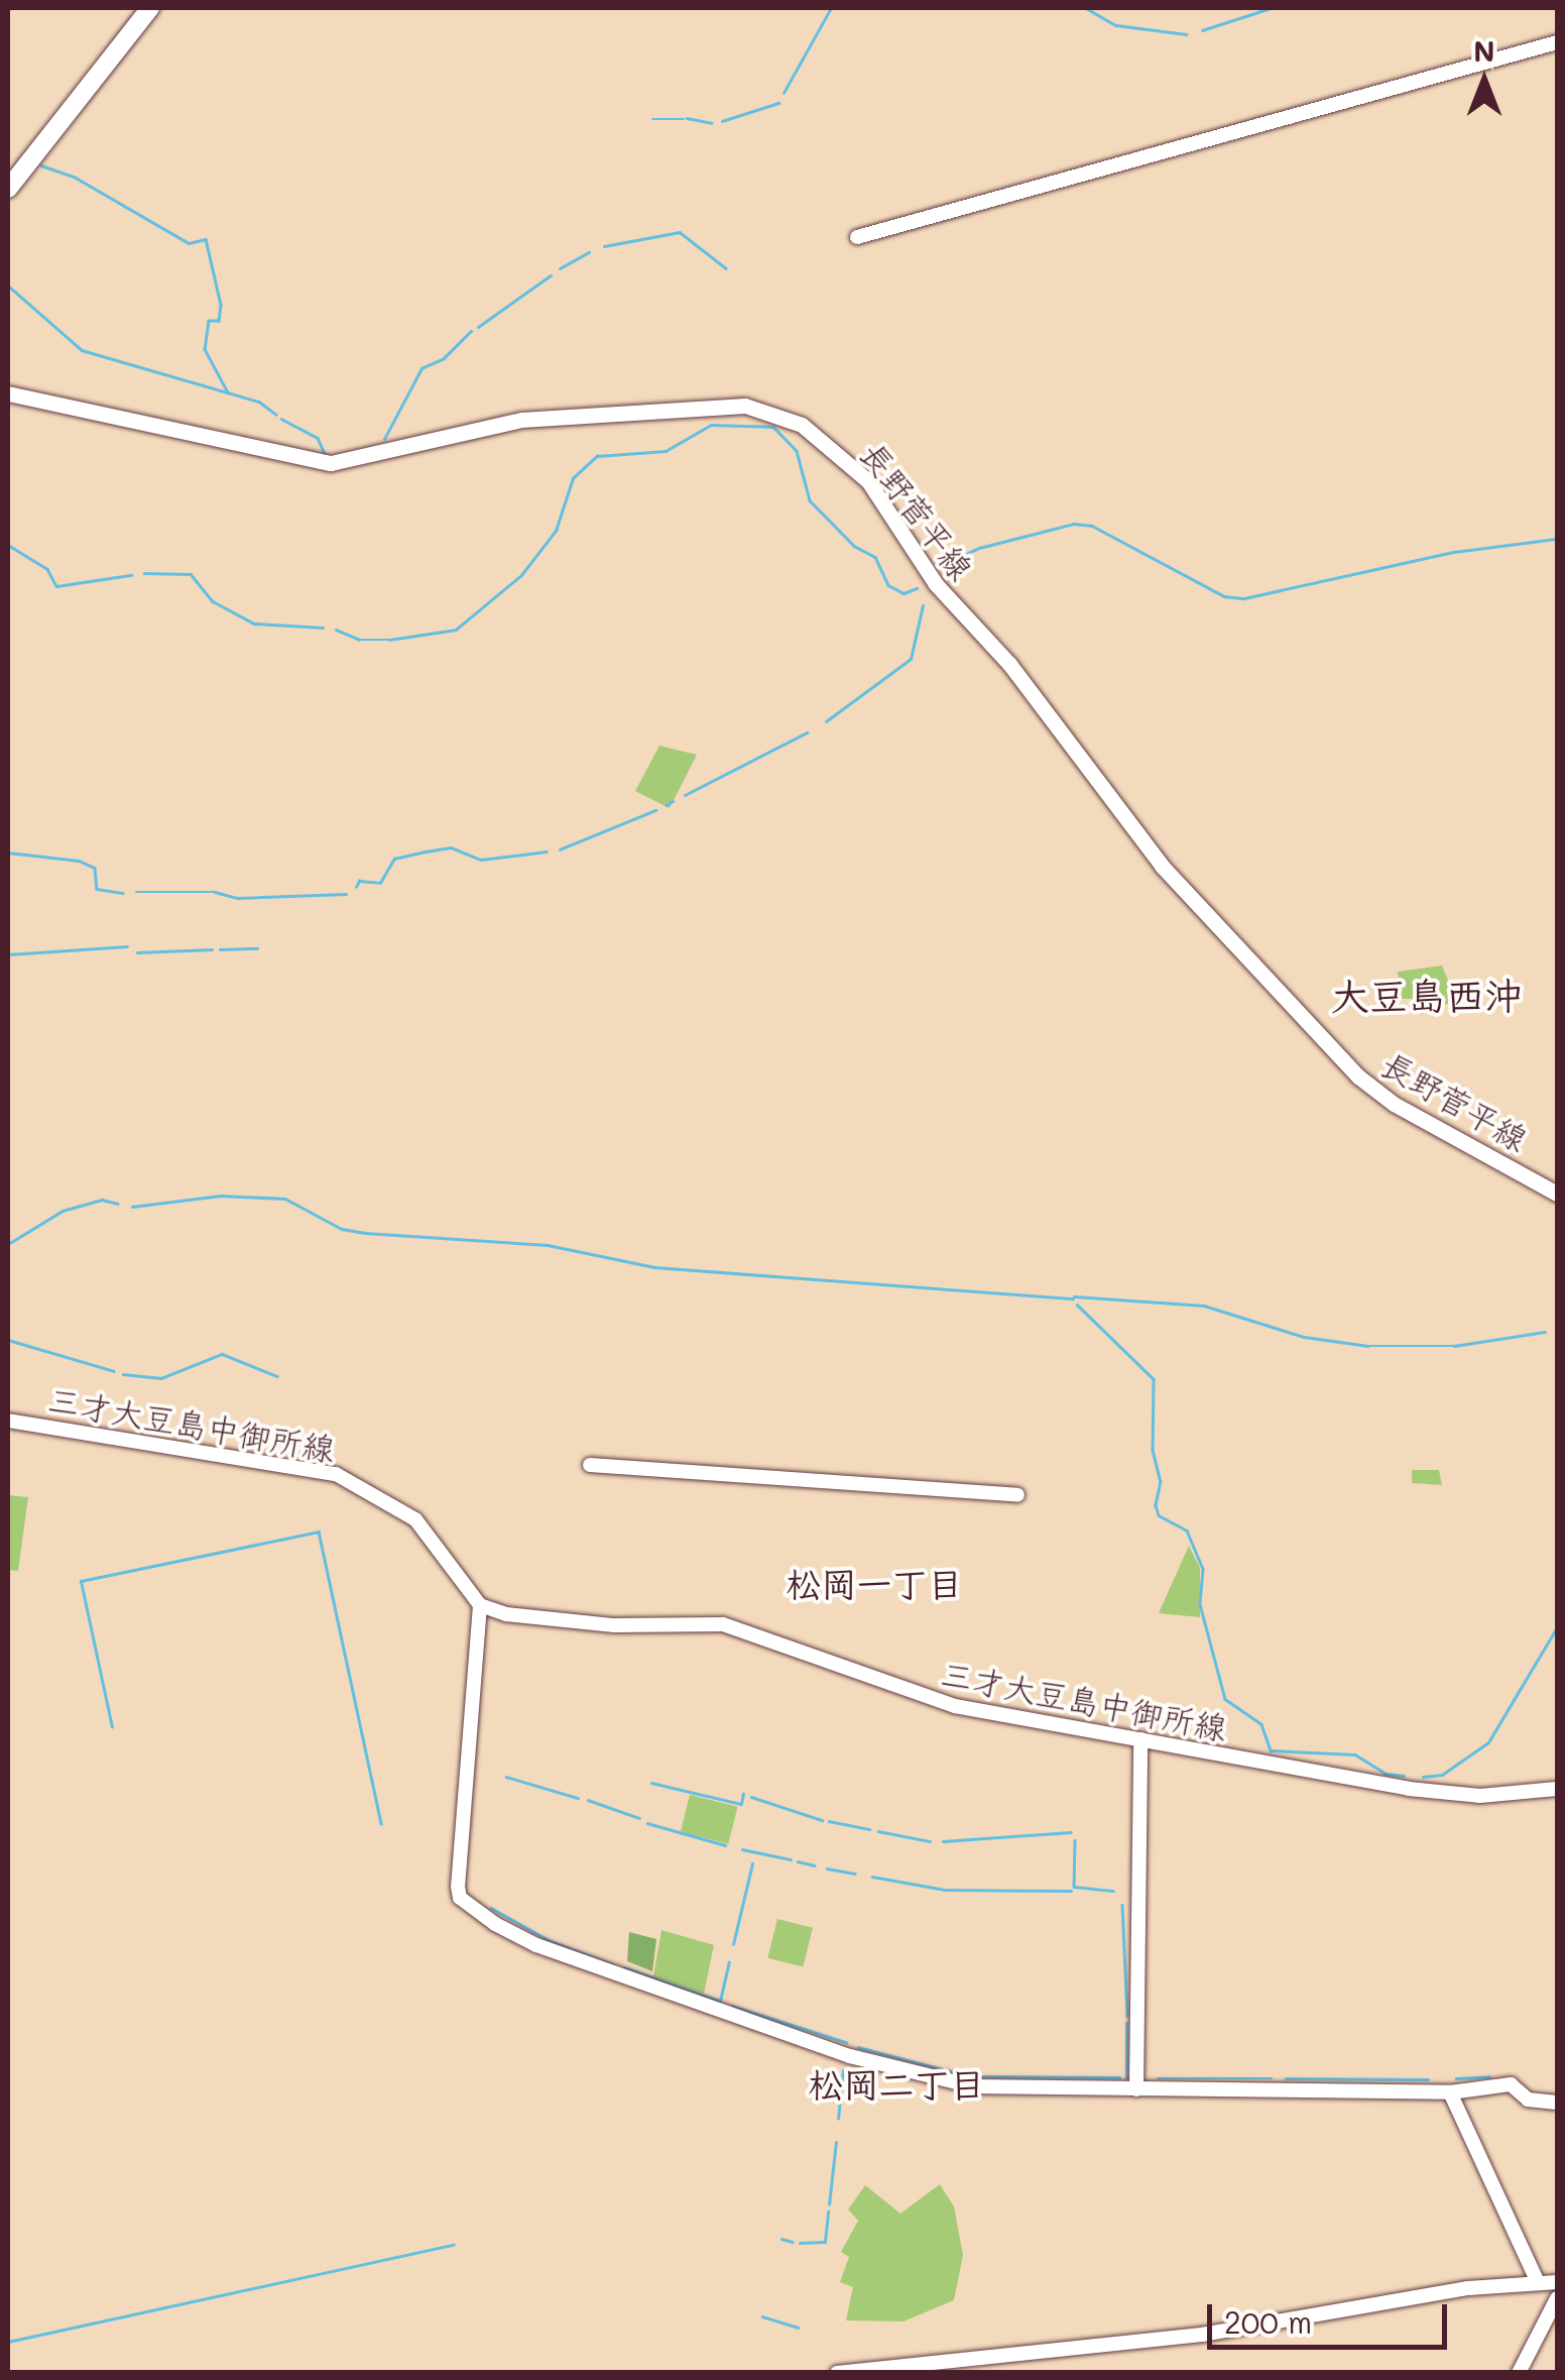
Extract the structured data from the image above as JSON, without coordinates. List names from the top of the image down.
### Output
{
  "streets": {
    "main road": ["長野菅平線"],
    "street": ["三才大豆島中御所線"]
  },
  "districts": ["大豆島西沖", "松岡一丁目", "松岡二丁目"],
  "scale_bar": "200 m",
  "north": "top"
}
